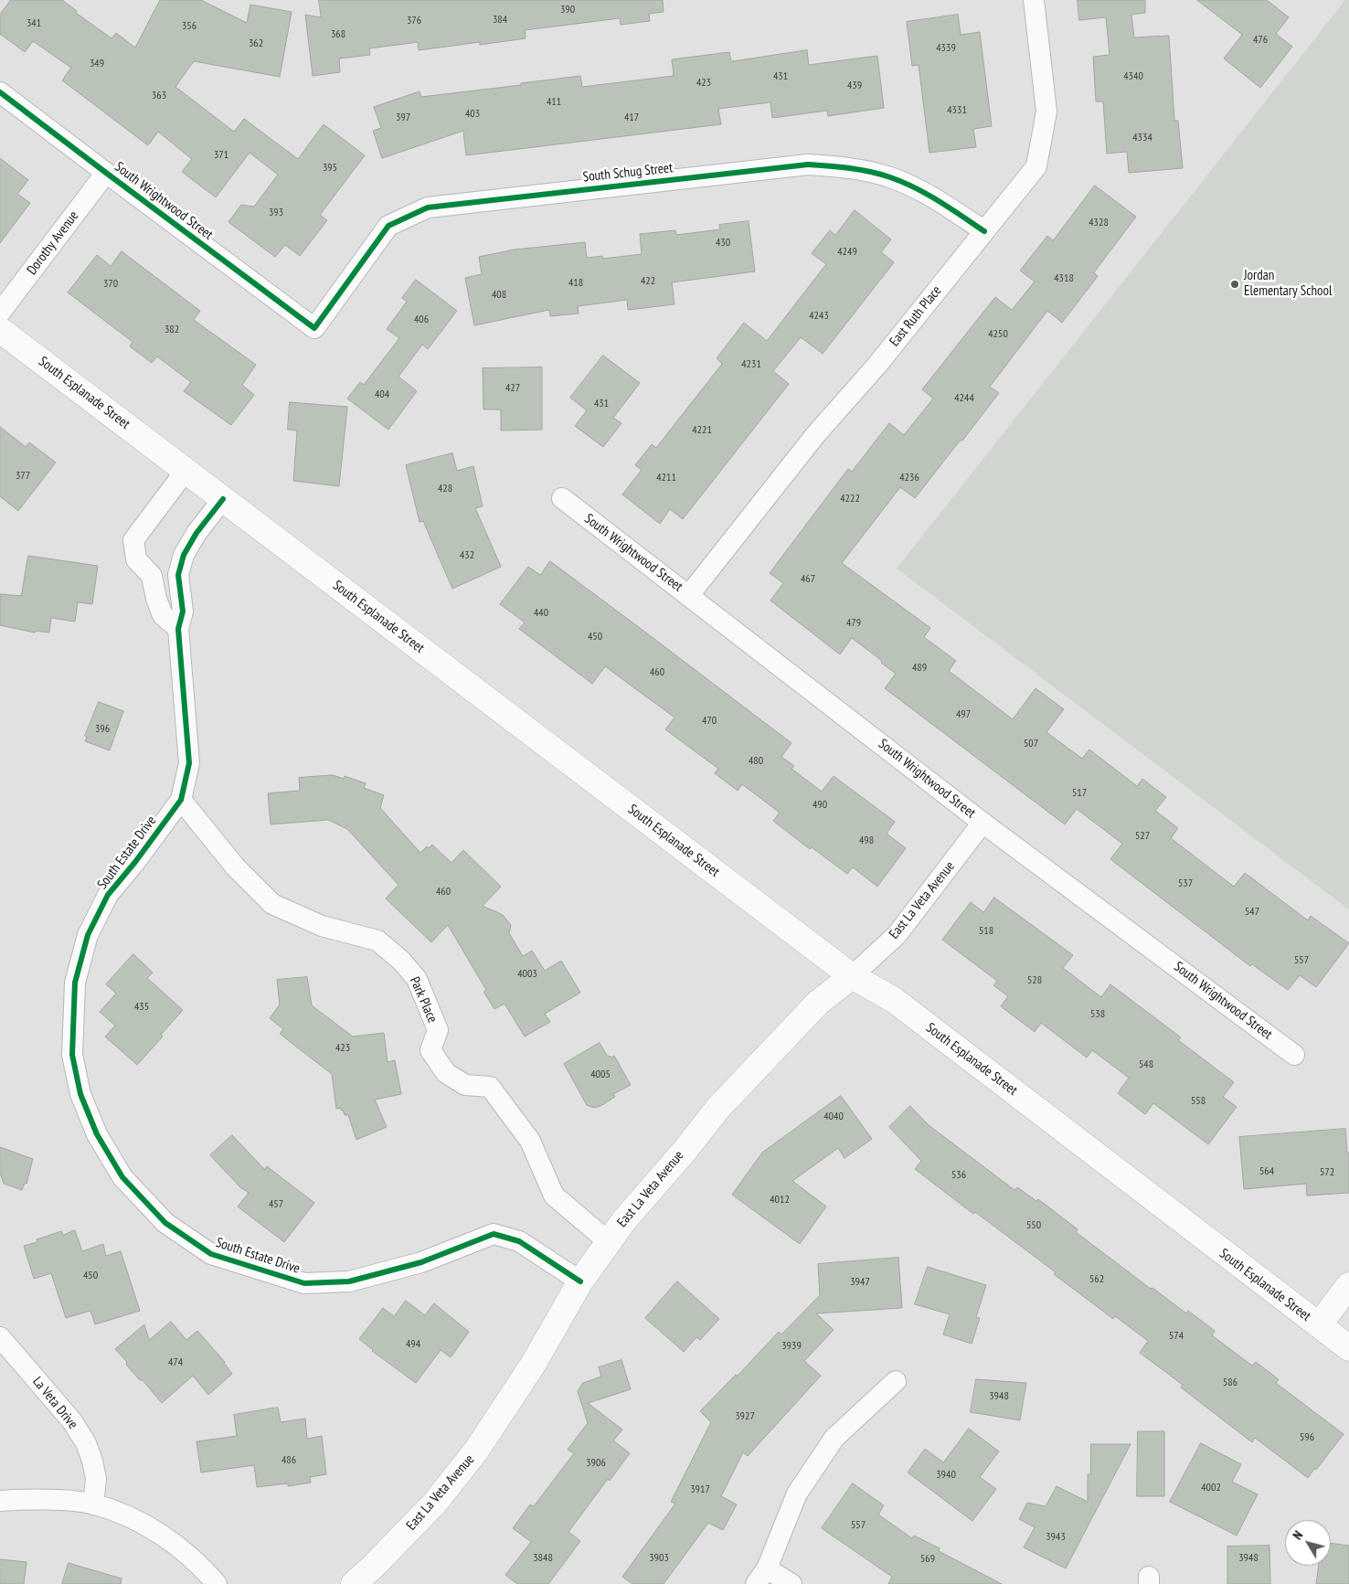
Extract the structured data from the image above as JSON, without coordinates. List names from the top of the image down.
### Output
{
  "streets": {
    "main road": ["South Esplanade Street", "East La Veta Avenue"],
    "street": [
      "South Schug Street",
      "South Wrightwood Street",
      "Dorothy Avenue",
      "East Ruth Place",
      "South Estate Drive",
      "Park Place",
      "La Veta Drive"
    ]
  },
  "crossings": [
    ["South Schug Street", "South Wrightwood Street"],
    ["South Schug Street", "East Ruth Place"],
    ["South Wrightwood Street", "Dorothy Avenue"],
    ["South Wrightwood Street", "East Ruth Place"],
    ["South Wrightwood Street", "East La Veta Avenue"],
    ["South Esplanade Street", "South Estate Drive"],
    ["South Esplanade Street", "East La Veta Avenue"],
    ["South Estate Drive", "East La Veta Avenue"],
    ["South Estate Drive", "Park Place"],
    ["East La Veta Avenue", "Park Place"]
  ],
  "places": ["Jordan Elementary School"],
  "house_numbers": [
    "390",
    "384",
    "376",
    "341",
    "356",
    "368",
    "476",
    "362",
    "4339",
    "349",
    "431",
    "4340",
    "423",
    "439",
    "363",
    "411",
    "4331",
    "403",
    "397",
    "417",
    "4334",
    "371",
    "395",
    "393",
    "4328",
    "430",
    "4249",
    "4318",
    "422",
    "418",
    "370",
    "408",
    "4243",
    "406",
    "382",
    "4250",
    "4231",
    "427",
    "404",
    "4244",
    "431",
    "4221",
    "377",
    "4211",
    "4236",
    "428",
    "4222",
    "432",
    "467",
    "440",
    "479",
    "450",
    "489",
    "460",
    "497",
    "470",
    "396",
    "507",
    "480",
    "517",
    "490",
    "527",
    "498",
    "537",
    "460",
    "547",
    "518",
    "557",
    "4003",
    "528",
    "435",
    "538",
    "423",
    "548",
    "4005",
    "558",
    "4040",
    "564",
    "572",
    "536",
    "4012",
    "457",
    "550",
    "450",
    "562",
    "3947",
    "574",
    "494",
    "3939",
    "474",
    "586",
    "3948",
    "3927",
    "596",
    "486",
    "3906",
    "3940",
    "4002",
    "3917",
    "557",
    "3943",
    "3848",
    "3903",
    "3948",
    "569"
  ],
  "north": "top left"
}
